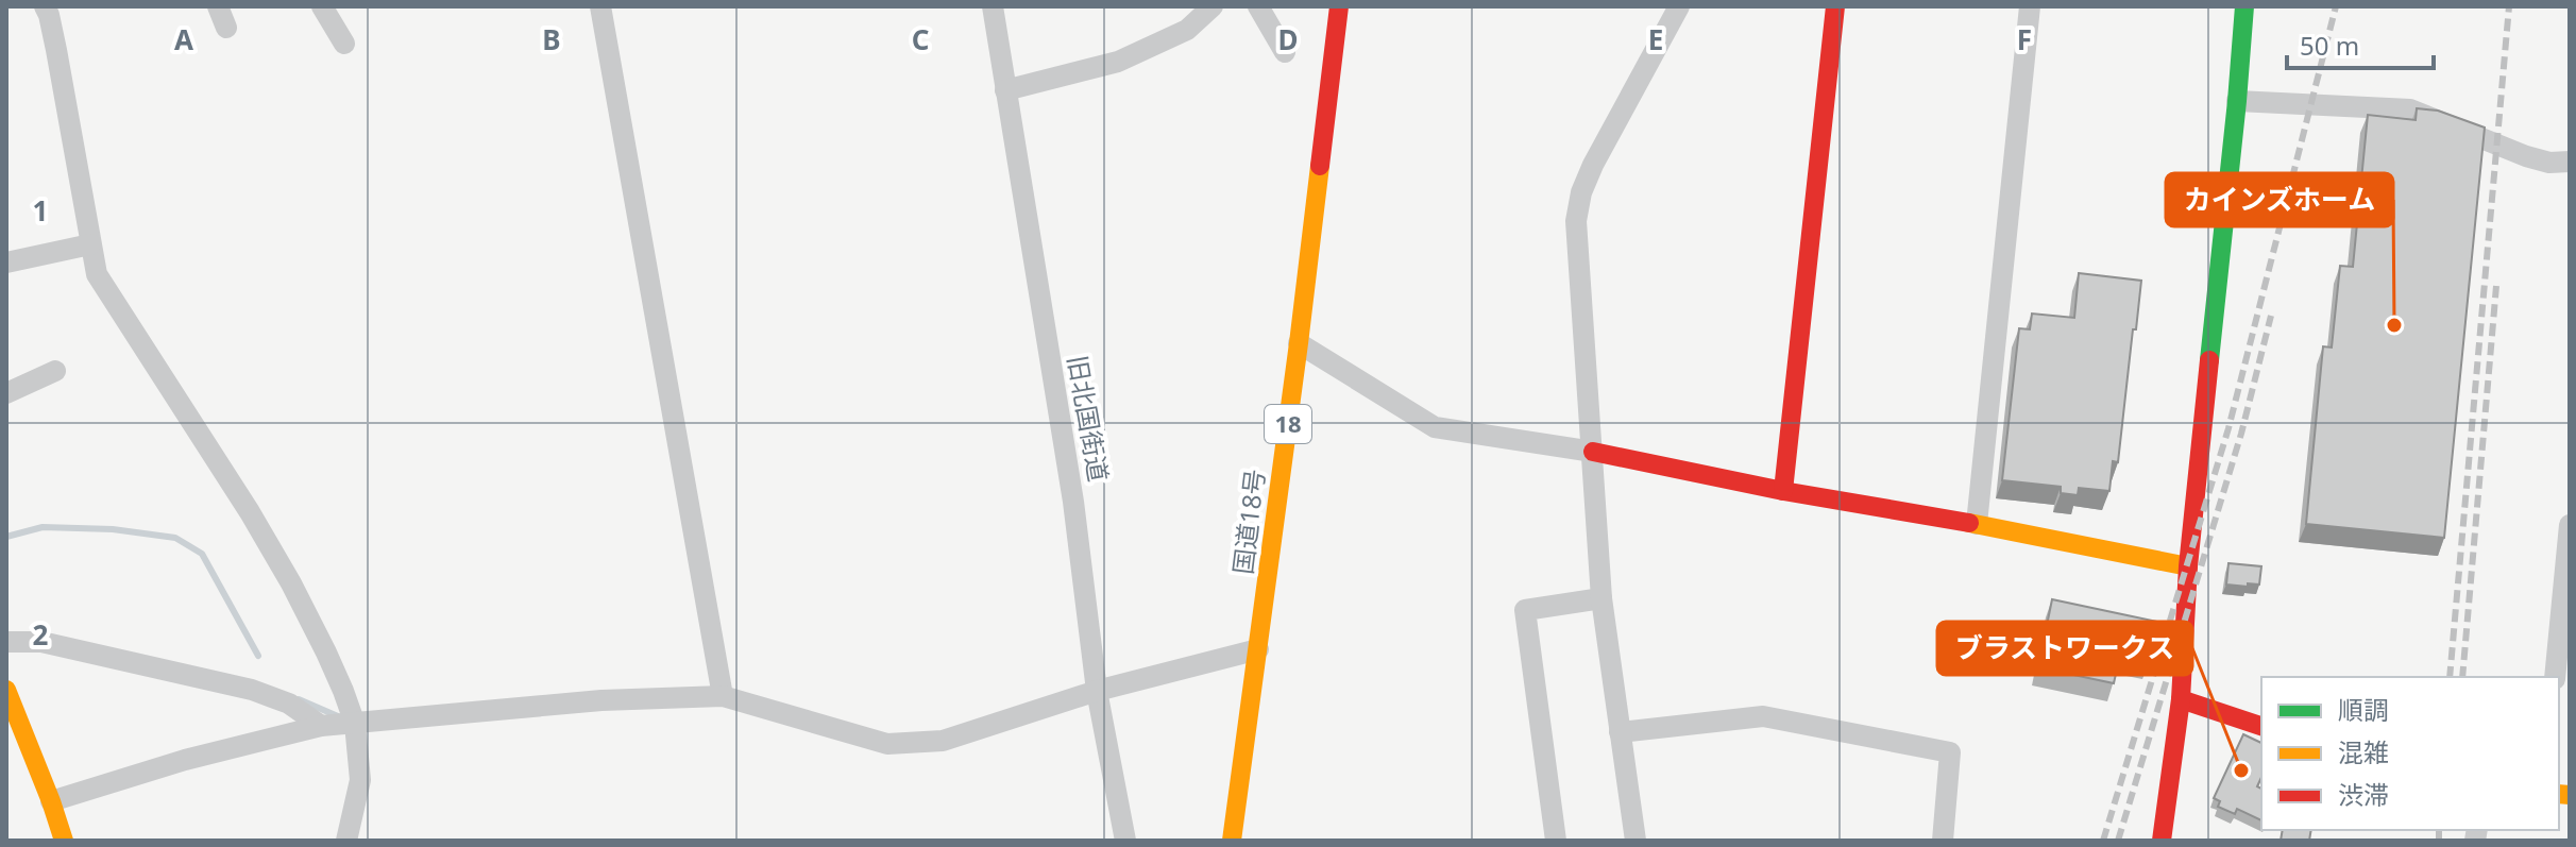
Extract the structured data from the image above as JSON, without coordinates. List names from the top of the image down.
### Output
{
  "streets": {
    "main road": ["18", "国道18号"],
    "street": ["旧北国街道"]
  },
  "places": ["カインズホーム", "ブラストワークス"],
  "legend": ["順調", "混雑", "渋滞"],
  "scale_bar": "50 m",
  "grid": {
    "columns": [
      "A",
      "B",
      "C",
      "D",
      "E",
      "F"
    ],
    "rows": ["1", "2"]
  }
}
